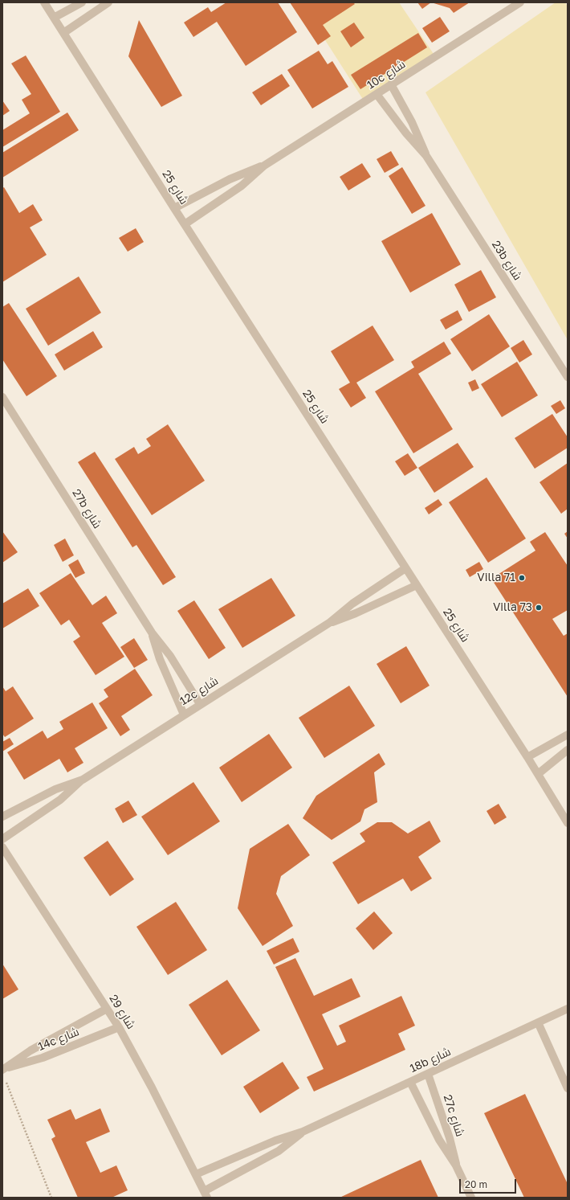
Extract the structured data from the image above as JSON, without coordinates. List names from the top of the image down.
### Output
{
  "streets": {
    "street": [
      "10c شارع",
      "شارع 25",
      "23b شارع",
      "27b شارع",
      "12c شارع",
      "شارع 29",
      "14c شارع",
      "18b شارع",
      "27c شارع"
    ]
  },
  "crossings": [
    ["10c شارع", "شارع 25"],
    ["10c شارع", "23b شارع"],
    ["شارع 25", "12c شارع"],
    ["27b شارع", "12c شارع"],
    ["شارع 29", "14c شارع"],
    ["شارع 29", "18b شارع"],
    ["18b شارع", "27c شارع"]
  ],
  "places": ["Villa 71", "Villa 73"],
  "scale_bar": "20 m"
}
